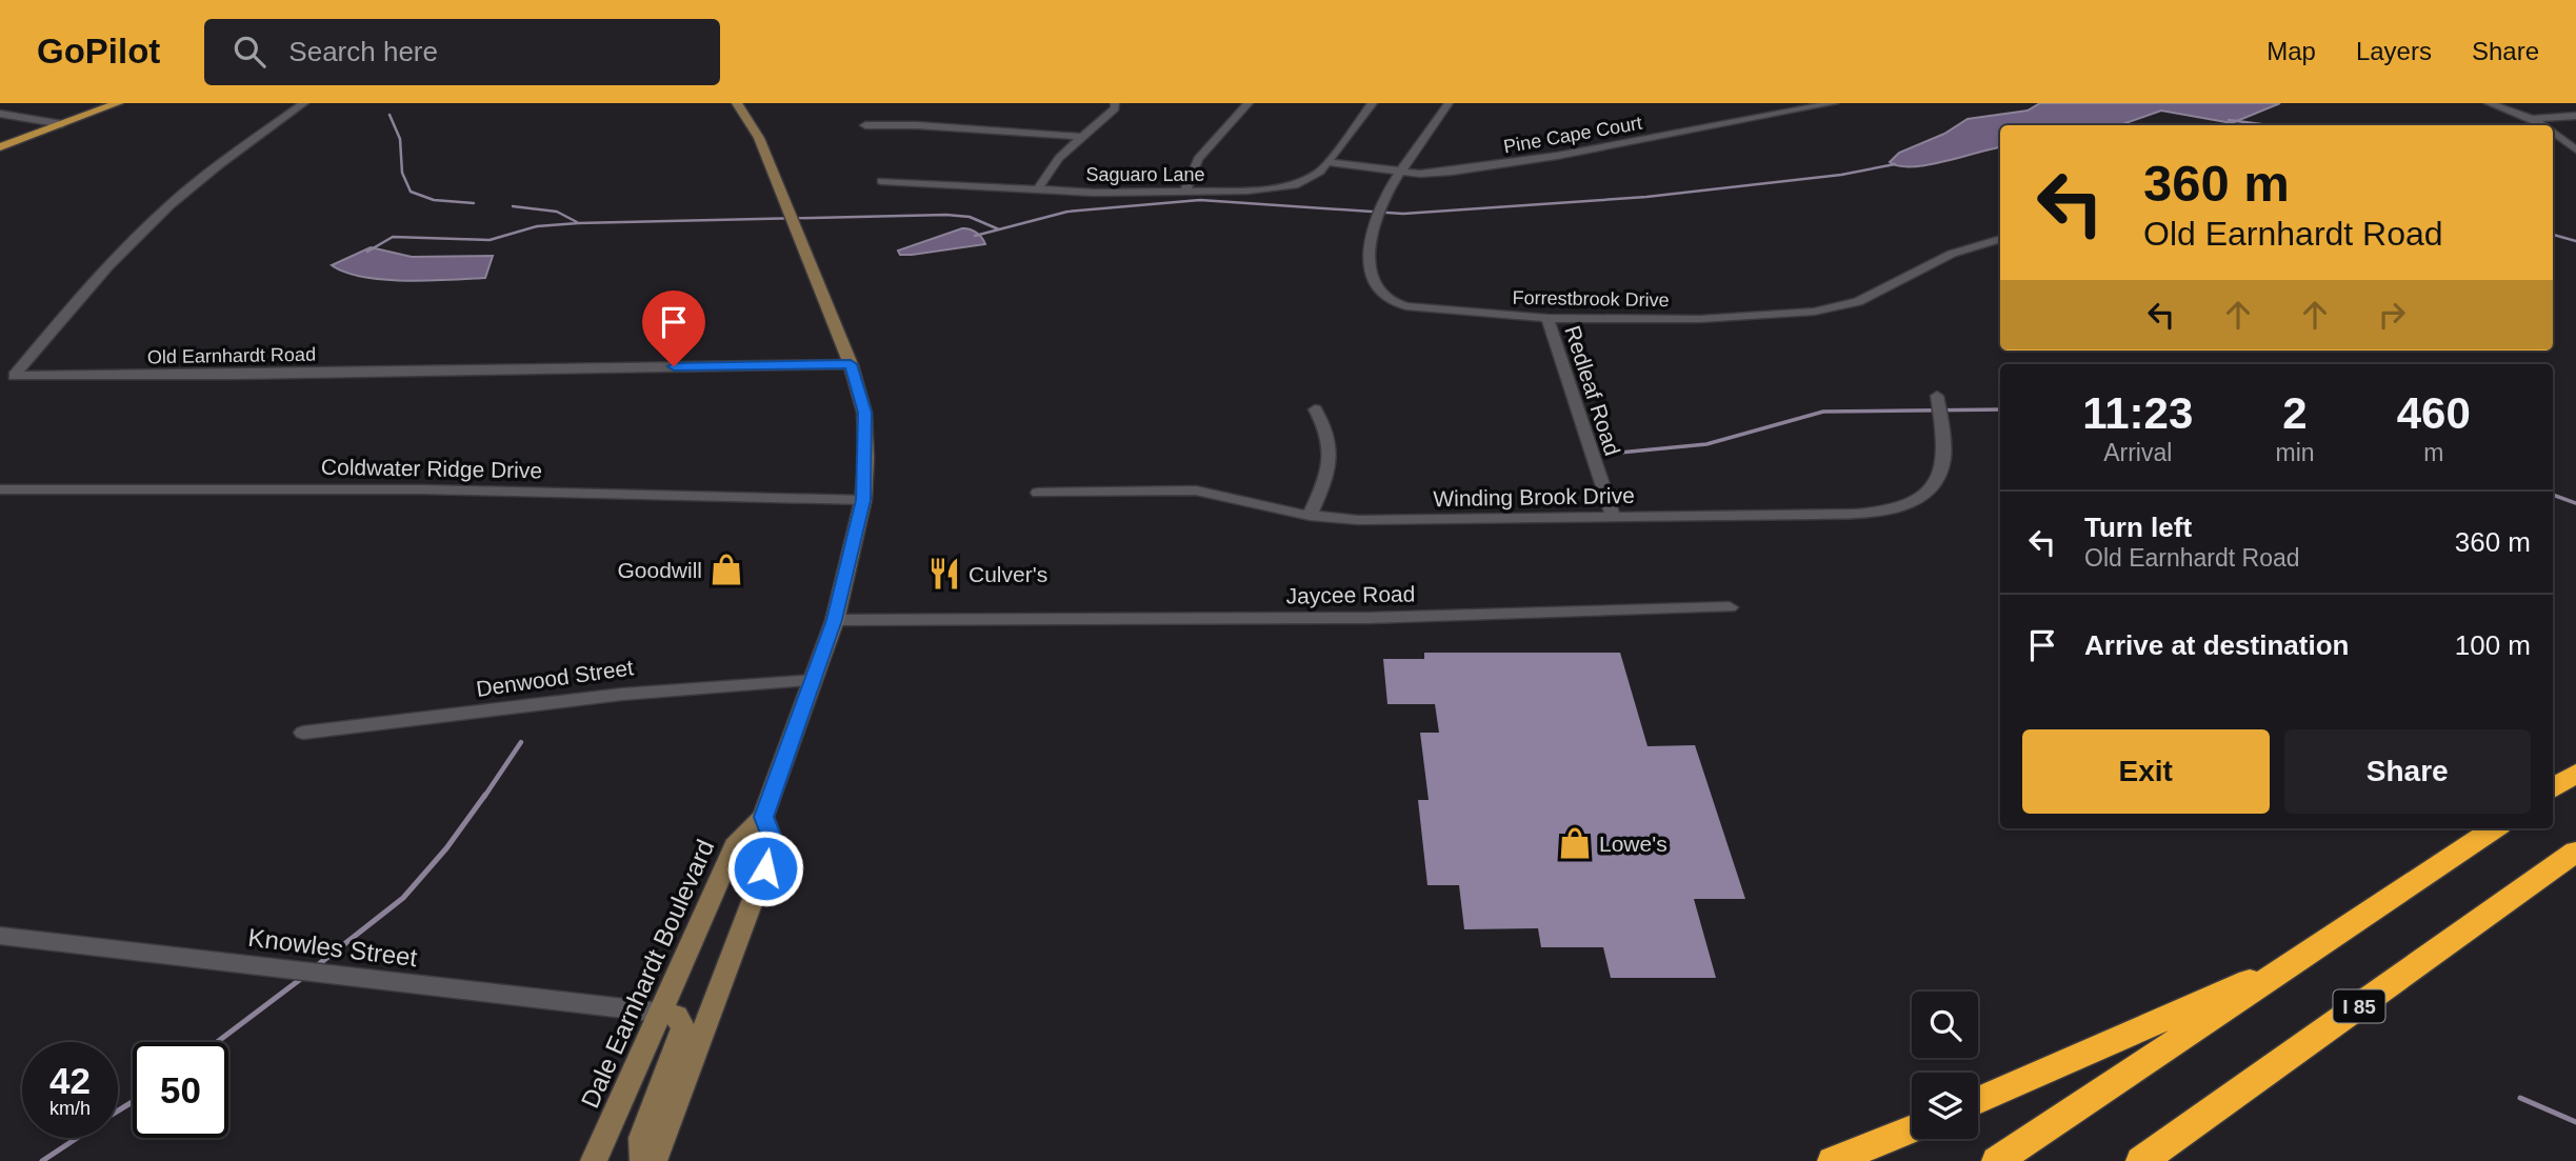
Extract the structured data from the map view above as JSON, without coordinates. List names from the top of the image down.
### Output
{
  "streets": {
    "highway": ["I 85"],
    "main road": ["Dale Earnhardt Boulevard"],
    "street": [
      "Pine Cape Court",
      "Saguaro Lane",
      "Forrestbrook Drive",
      "Old Earnhardt Road",
      "Redleaf Road",
      "Coldwater Ridge Drive",
      "Winding Brook Drive",
      "Jaycee Road",
      "Denwood Street",
      "Knowles Street"
    ]
  },
  "crossings": [
    ["Pine Cape Court", "Saguaro Lane"],
    ["Pine Cape Court", "Forrestbrook Drive"],
    ["Forrestbrook Drive", "Redleaf Road"],
    ["Old Earnhardt Road", "Dale Earnhardt Boulevard"],
    ["Redleaf Road", "Winding Brook Drive"],
    ["Coldwater Ridge Drive", "Dale Earnhardt Boulevard"],
    ["Denwood Street", "Dale Earnhardt Boulevard"],
    ["Knowles Street", "Dale Earnhardt Boulevard"]
  ],
  "places": {
    "shop": ["Goodwill", "Lowe's"],
    "restaurant": ["Culver's"]
  },
  "page": {
    "header": "GoPilot",
    "search": "Search here",
    "nav": ["Map", "Layers", "Share"],
    "turn": ["360 m", "Old Earnhardt Road"],
    "eta": [
      "11:23",
      "Arrival",
      "2",
      "min",
      "460",
      "m"
    ],
    "list": [
      {
        "name": "Turn left",
        "note": "Old Earnhardt Road",
        "value": "360 m"
      },
      {
        "name": "Arrive at destination",
        "value": "100 m"
      }
    ],
    "buttons": ["Exit", "Share"],
    "speed": "42 km/h",
    "limit": "50"
  }
}
